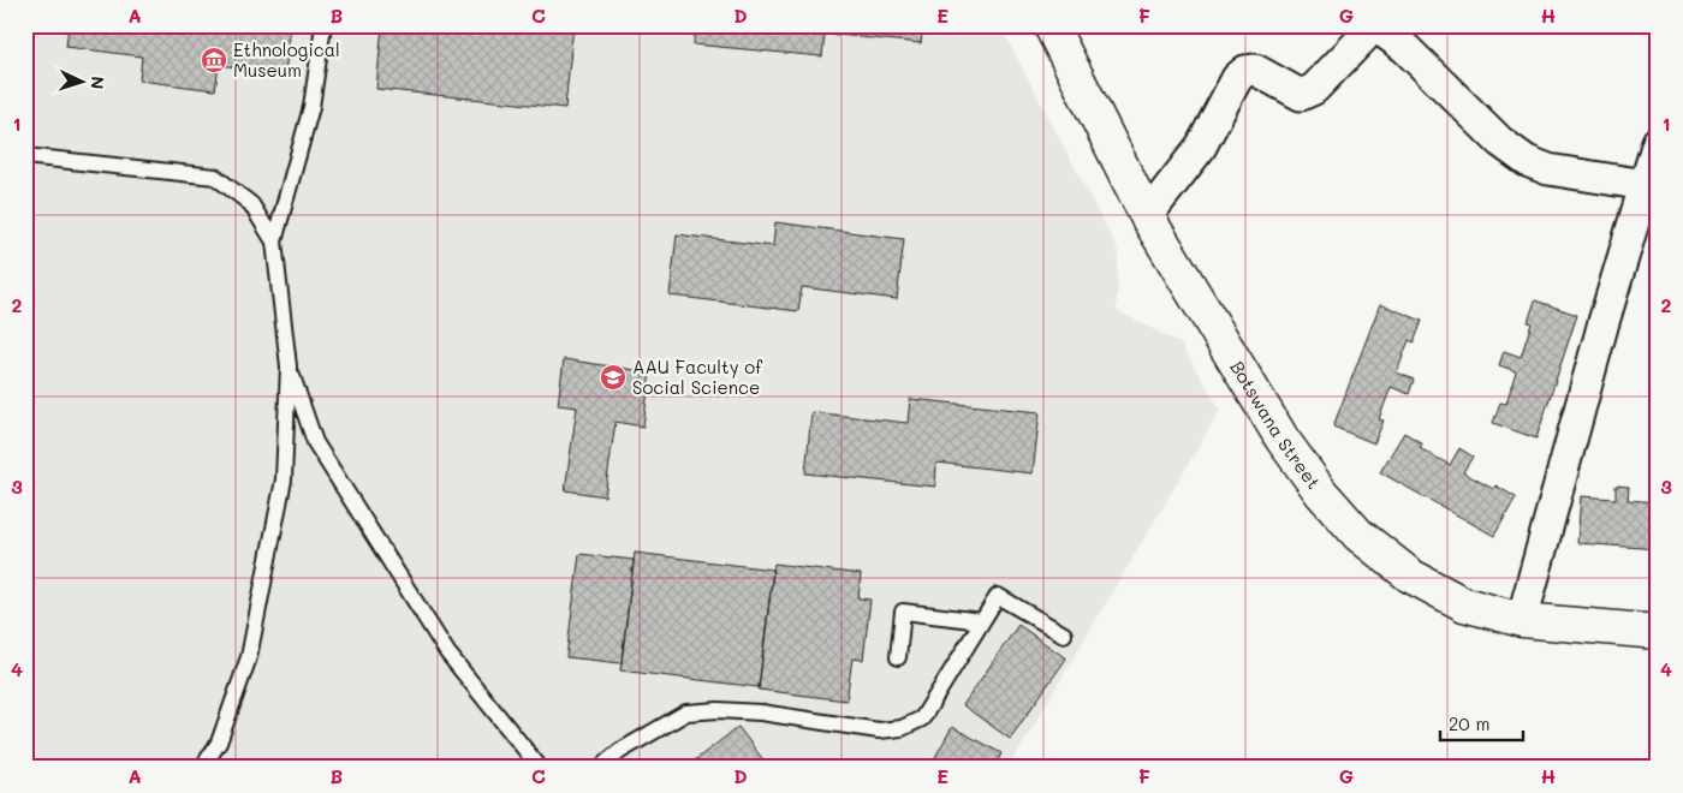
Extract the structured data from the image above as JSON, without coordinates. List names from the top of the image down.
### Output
{
  "streets": {
    "main road": ["Botswana Street"]
  },
  "places": {
    "museum": ["Ethnological Museum"],
    "school or university": ["AAU Faculty of Social Science"]
  },
  "scale_bar": "20 m",
  "north": "right",
  "grid": {
    "columns": [
      "A",
      "B",
      "C",
      "D",
      "E",
      "F",
      "G",
      "H"
    ],
    "rows": [
      "1",
      "2",
      "3",
      "4"
    ]
  }
}
